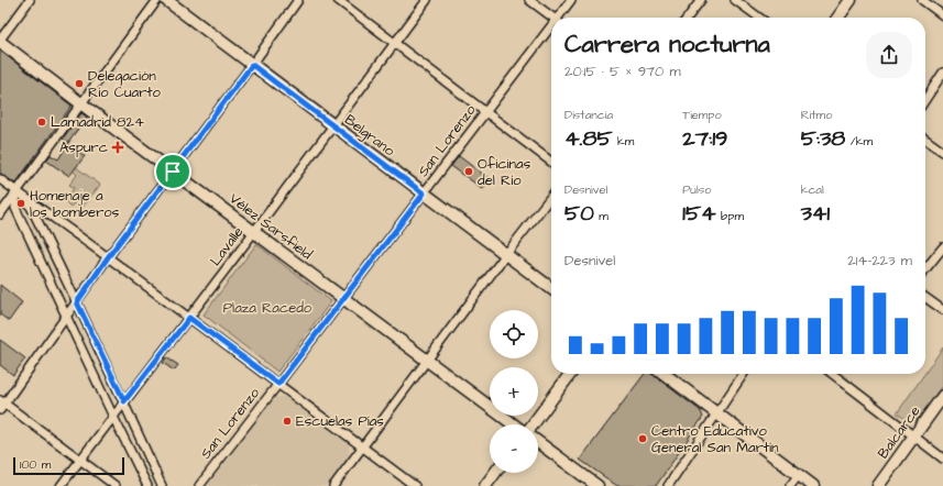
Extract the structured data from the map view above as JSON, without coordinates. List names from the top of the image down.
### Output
{
  "streets": {
    "main road": ["Belgrano", "Vélez Sarsfield", "Balcarce"],
    "street": ["San Lorenzo", "Lavalle"]
  },
  "crossings": [
    ["Belgrano", "San Lorenzo"],
    ["Belgrano", "Lavalle"],
    ["San Lorenzo", "Vélez Sarsfield"],
    ["Vélez Sarsfield", "Lavalle"]
  ],
  "parks": ["Plaza Racedo"],
  "places": {
    "other": [
      "Delegación Río Cuarto",
      "Lamadrid 824",
      "Oficinas del Río",
      "Homenaje a los bomberos",
      "Escuelas Pías",
      "Centro Educativo General San Martín"
    ],
    "health": ["Aspurc"]
  },
  "scale_bar": "100 m",
  "page": {
    "heading": ["Carrera nocturna", "20:15 · 5 × 970 m"],
    "stats": [
      ["Distancia", "4.85 km"],
      ["Tiempo", "27:19"],
      ["Ritmo", "5:38 /km"],
      ["Desnivel", "50 m"],
      ["Pulso", "154 bpm"],
      ["kcal", "341"]
    ],
    "chart": ["Desnivel", "214–223 m"],
    "map_buttons": ["+", "−"],
    "scale": "100 m"
  }
}
